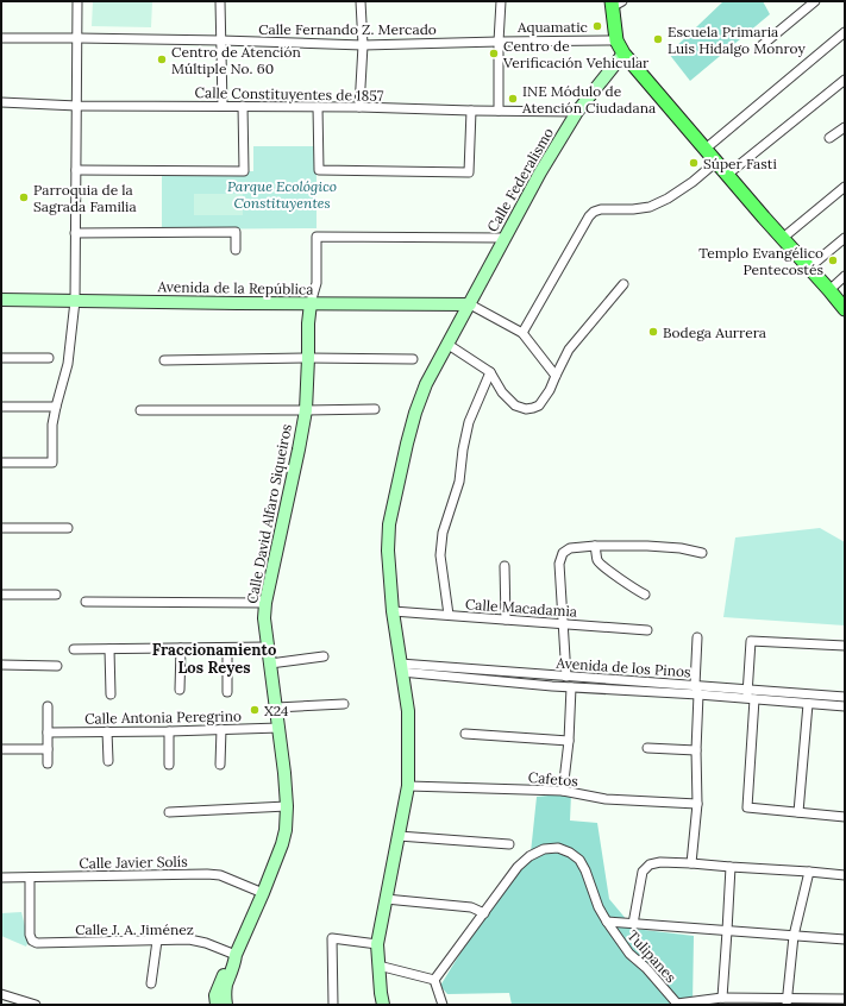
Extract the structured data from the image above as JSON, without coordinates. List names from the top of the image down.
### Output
{
  "streets": {
    "main road": ["Calle Federalismo", "Avenida de la República", "Calle David Alfaro Siqueiros"],
    "street": [
      "Calle Fernando Z. Mercado",
      "Calle Constituyentes de 1857",
      "Calle Macadamia",
      "Avenida de los Pinos",
      "Calle Antonia Peregrino",
      "Cafetos",
      "Calle Javier Solís",
      "Calle J. A. Jiménez",
      "Tulipanes"
    ]
  },
  "crossings": [
    ["Calle Constituyentes de 1857", "Calle Federalismo"],
    ["Calle Federalismo", "Avenida de la República"],
    ["Calle Federalismo", "Calle Macadamia"],
    ["Calle Federalismo", "Avenida de los Pinos"],
    ["Calle Federalismo", "Cafetos"],
    ["Avenida de la República", "Calle David Alfaro Siqueiros"],
    ["Calle David Alfaro Siqueiros", "Calle Antonia Peregrino"],
    ["Calle David Alfaro Siqueiros", "Calle Javier Solís"],
    ["Calle David Alfaro Siqueiros", "Calle J. A. Jiménez"],
    ["Calle Javier Solís", "Calle J. A. Jiménez"]
  ],
  "districts": ["Fraccionamiento Los Reyes"],
  "parks": ["Parque Ecológico Constituyentes"],
  "places": [
    "Aquamatic",
    "Escuela Primaria Luis Hidalgo Monroy",
    "Centro de Verificación Vehicular",
    "Centro de Atención Múltiple No. 60",
    "INE Módulo de Atención Ciudadana",
    "Súper Fasti",
    "Parroquia de la Sagrada Familia",
    "Templo Evangélico Pentecostés",
    "Bodega Aurrera",
    "X24"
  ]
}
